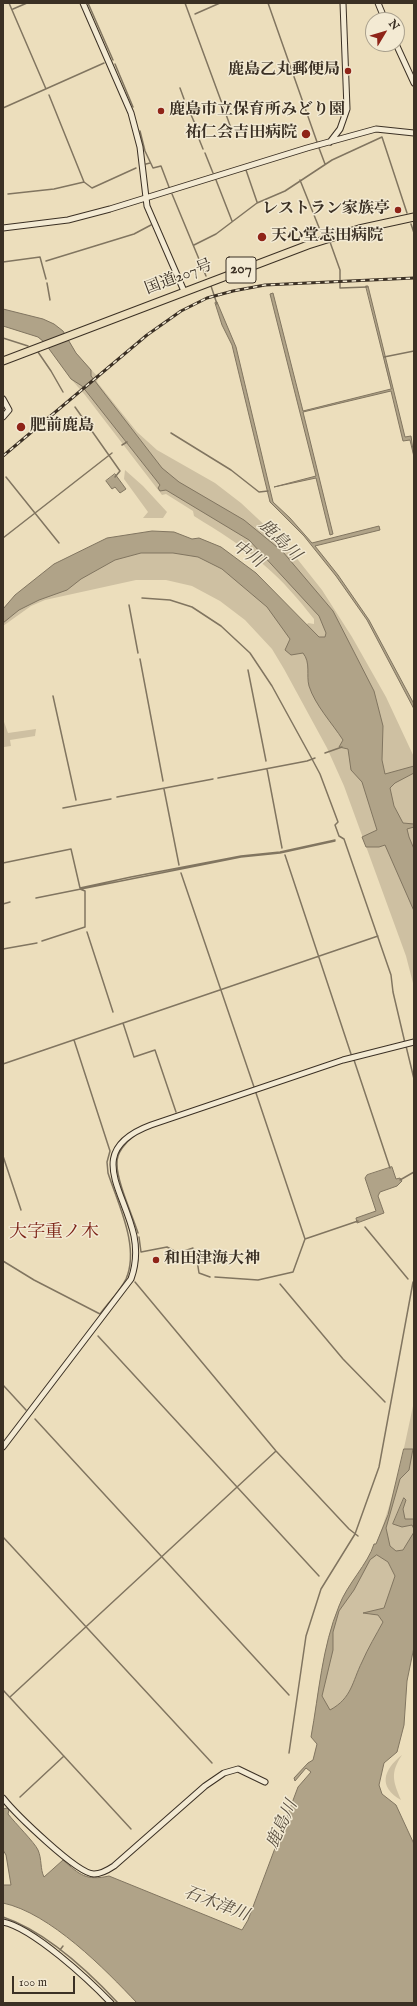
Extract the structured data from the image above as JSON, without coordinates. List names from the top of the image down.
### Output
{
  "streets": {
    "highway": ["207", "国道207号"]
  },
  "districts": ["大字重ノ木"],
  "water": ["鹿島川", "中川", "石木津川"],
  "places": [
    "鹿島乙丸郵便局",
    "鹿島市立保育所みどり園",
    "祐仁会吉田病院",
    "レストラン家族亭",
    "天心堂志田病院",
    "肥前鹿島",
    "和田津海大神"
  ],
  "scale_bar": "100 m",
  "north": "top right"
}
